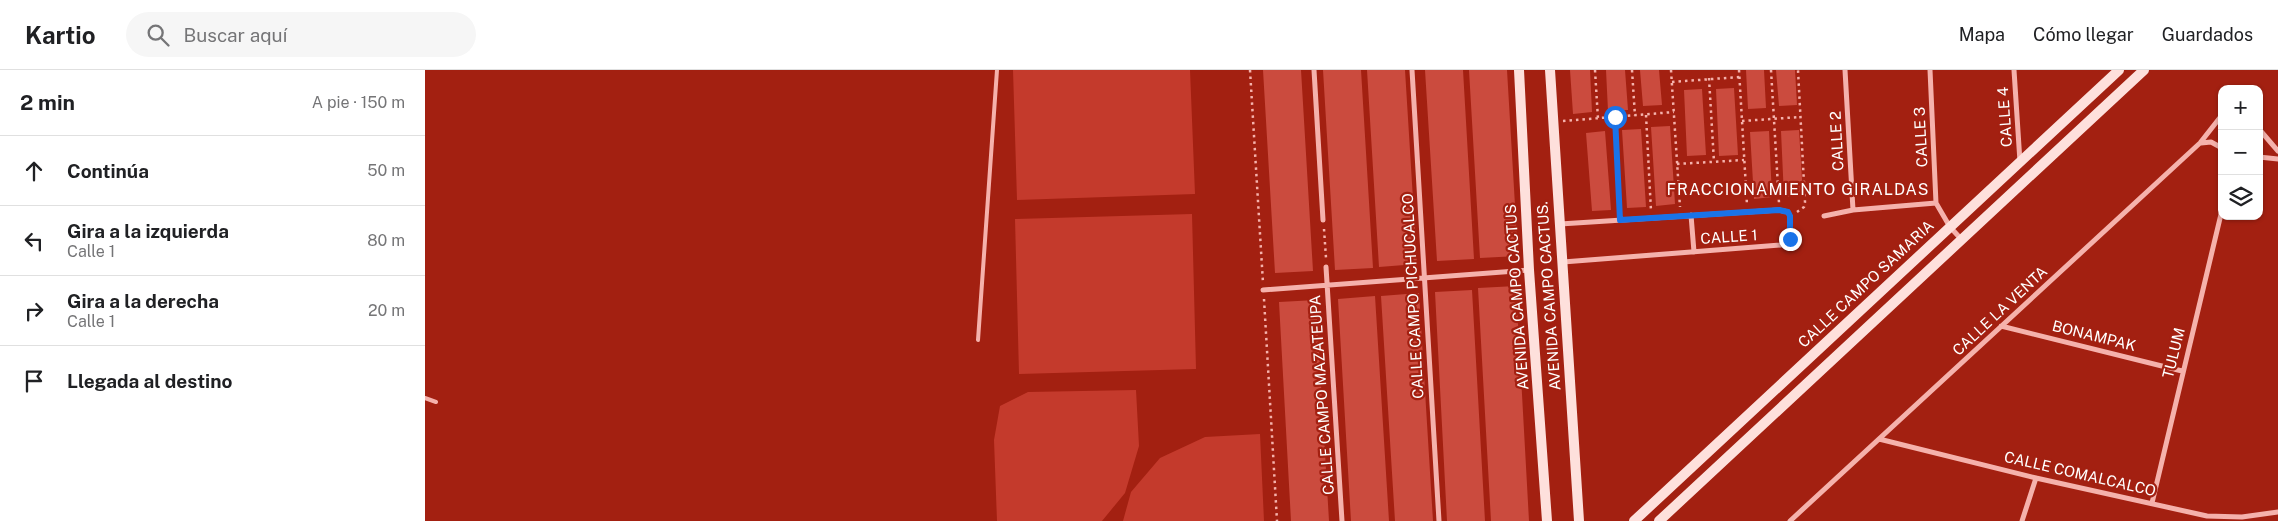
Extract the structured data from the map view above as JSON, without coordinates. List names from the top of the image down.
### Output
{
  "streets": {
    "street": [
      "CALLE 4",
      "CALLE 3",
      "CALLE 2",
      "CALLE 1",
      "CALLE CAMPO SAMARIA",
      "CALLE CAMPO PICHUCALCO",
      "AVENIDA CAMPO CACTUS.",
      "AVENIDA CAMPO CACTUS",
      "CALLE LA VENTA",
      "BONAMPAK",
      "TULUM",
      "CALLE CAMPO MAZATEUPA",
      "CALLE COMALCALCO"
    ]
  },
  "crossings": [
    ["CALLE 4", "CALLE CAMPO SAMARIA"],
    ["CALLE 1", "AVENIDA CAMPO CACTUS."],
    ["CALLE LA VENTA", "BONAMPAK"],
    ["CALLE LA VENTA", "CALLE COMALCALCO"],
    ["BONAMPAK", "TULUM"],
    ["TULUM", "CALLE COMALCALCO"]
  ],
  "districts": ["FRACCIONAMIENTO GIRALDAS"],
  "page": {
    "header": "Kartio",
    "search": "Buscar aquí",
    "nav": ["Mapa", "Cómo llegar", "Guardados"],
    "heading": ["2 min", "A pie · 150 m"],
    "map_buttons": ["+", "−"],
    "list": [
      ["Continúa", "50 m"],
      ["Gira a la izquierda", "Calle 1", "80 m"],
      ["Gira a la derecha", "Calle 1", "20 m"],
      "Llegada al destino"
    ]
  }
}
